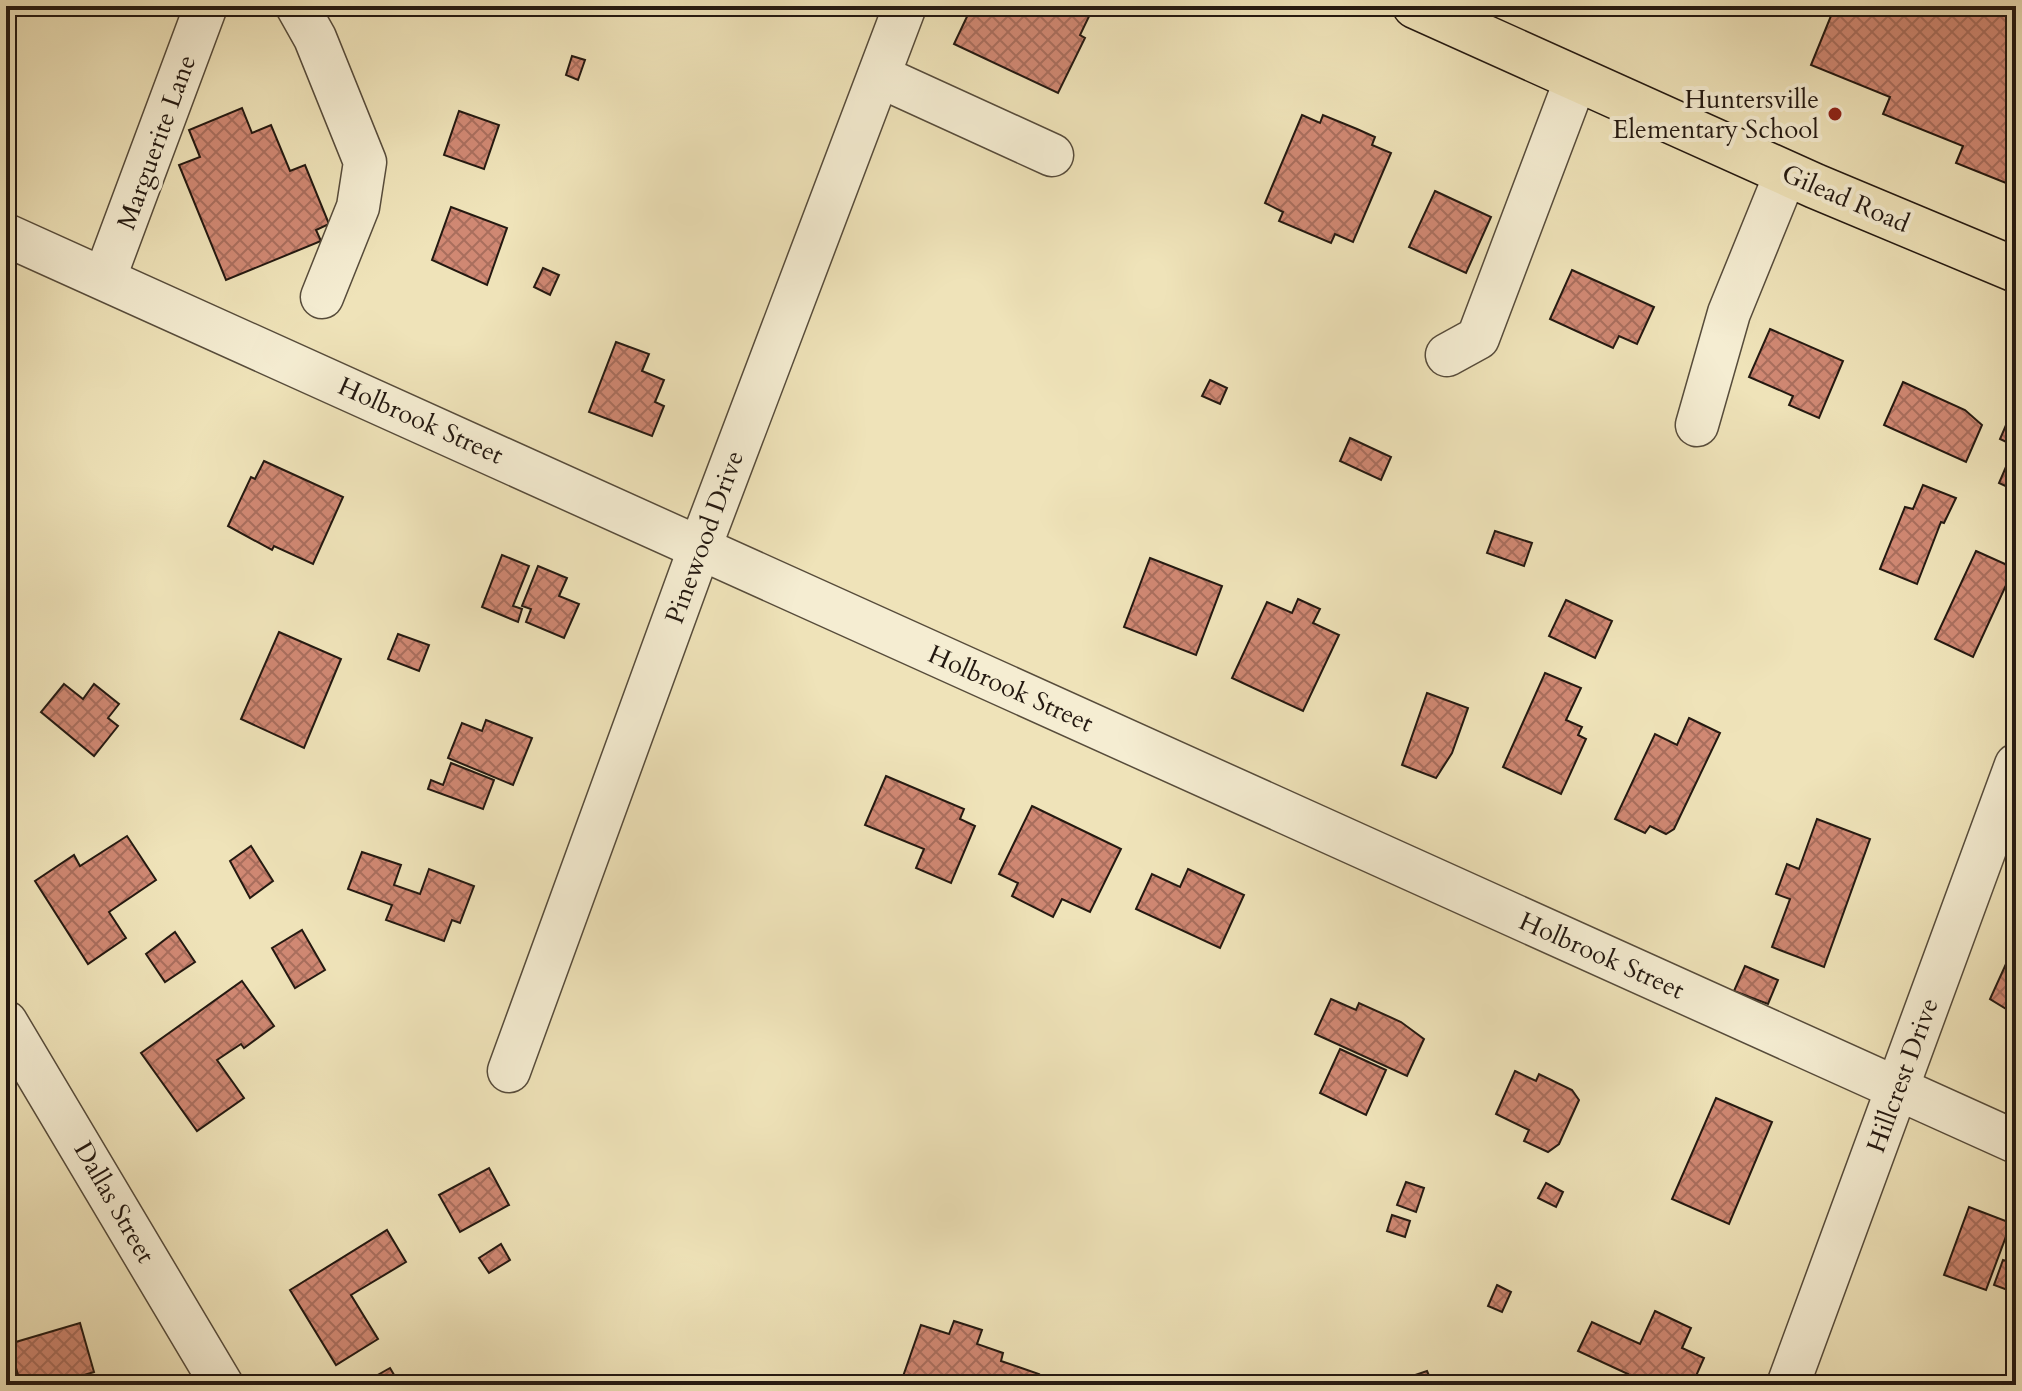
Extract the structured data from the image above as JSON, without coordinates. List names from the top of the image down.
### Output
{
  "streets": {
    "main road": ["Gilead Road"],
    "street": [
      "Marguerite Lane",
      "Holbrook Street",
      "Pinewood Drive",
      "Hillcrest Drive",
      "Dallas Street"
    ]
  },
  "crossings": [
    ["Marguerite Lane", "Holbrook Street"],
    ["Holbrook Street", "Pinewood Drive"],
    ["Holbrook Street", "Hillcrest Drive"]
  ],
  "places": ["Huntersville Elementary School"]
}
